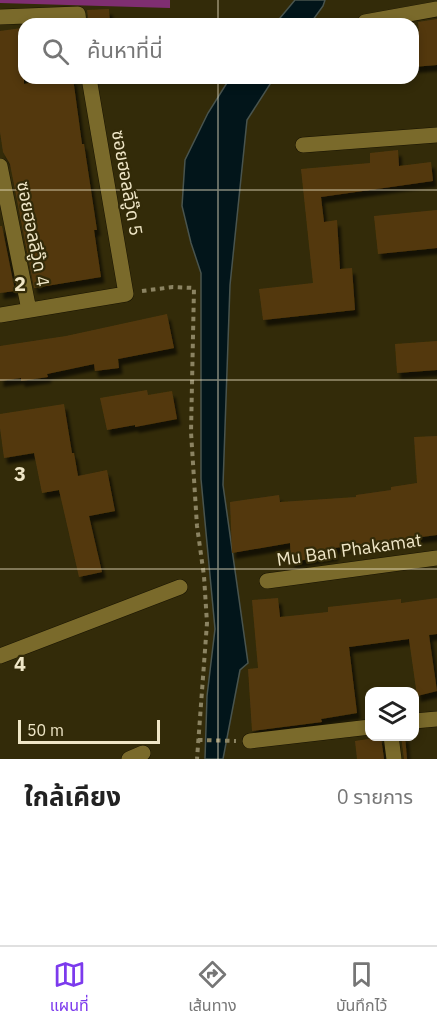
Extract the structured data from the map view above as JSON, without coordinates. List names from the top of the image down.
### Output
{
  "streets": {
    "street": ["ซอยฮอลลีวู๊ด 5", "ซอยฮอลลีวู๊ด 4", "Mu Ban Phakamat"]
  },
  "scale_bar": "50 m",
  "page": {
    "search": "ค้นหาที่นี่",
    "scale": "50 m",
    "heading": ["ใกล้เคียง", "0 รายการ"],
    "nav": ["แผนที่", "เส้นทาง", "บันทึกไว้"]
  },
  "grid": {
    "rows": ["2", "3", "4"]
  }
}
